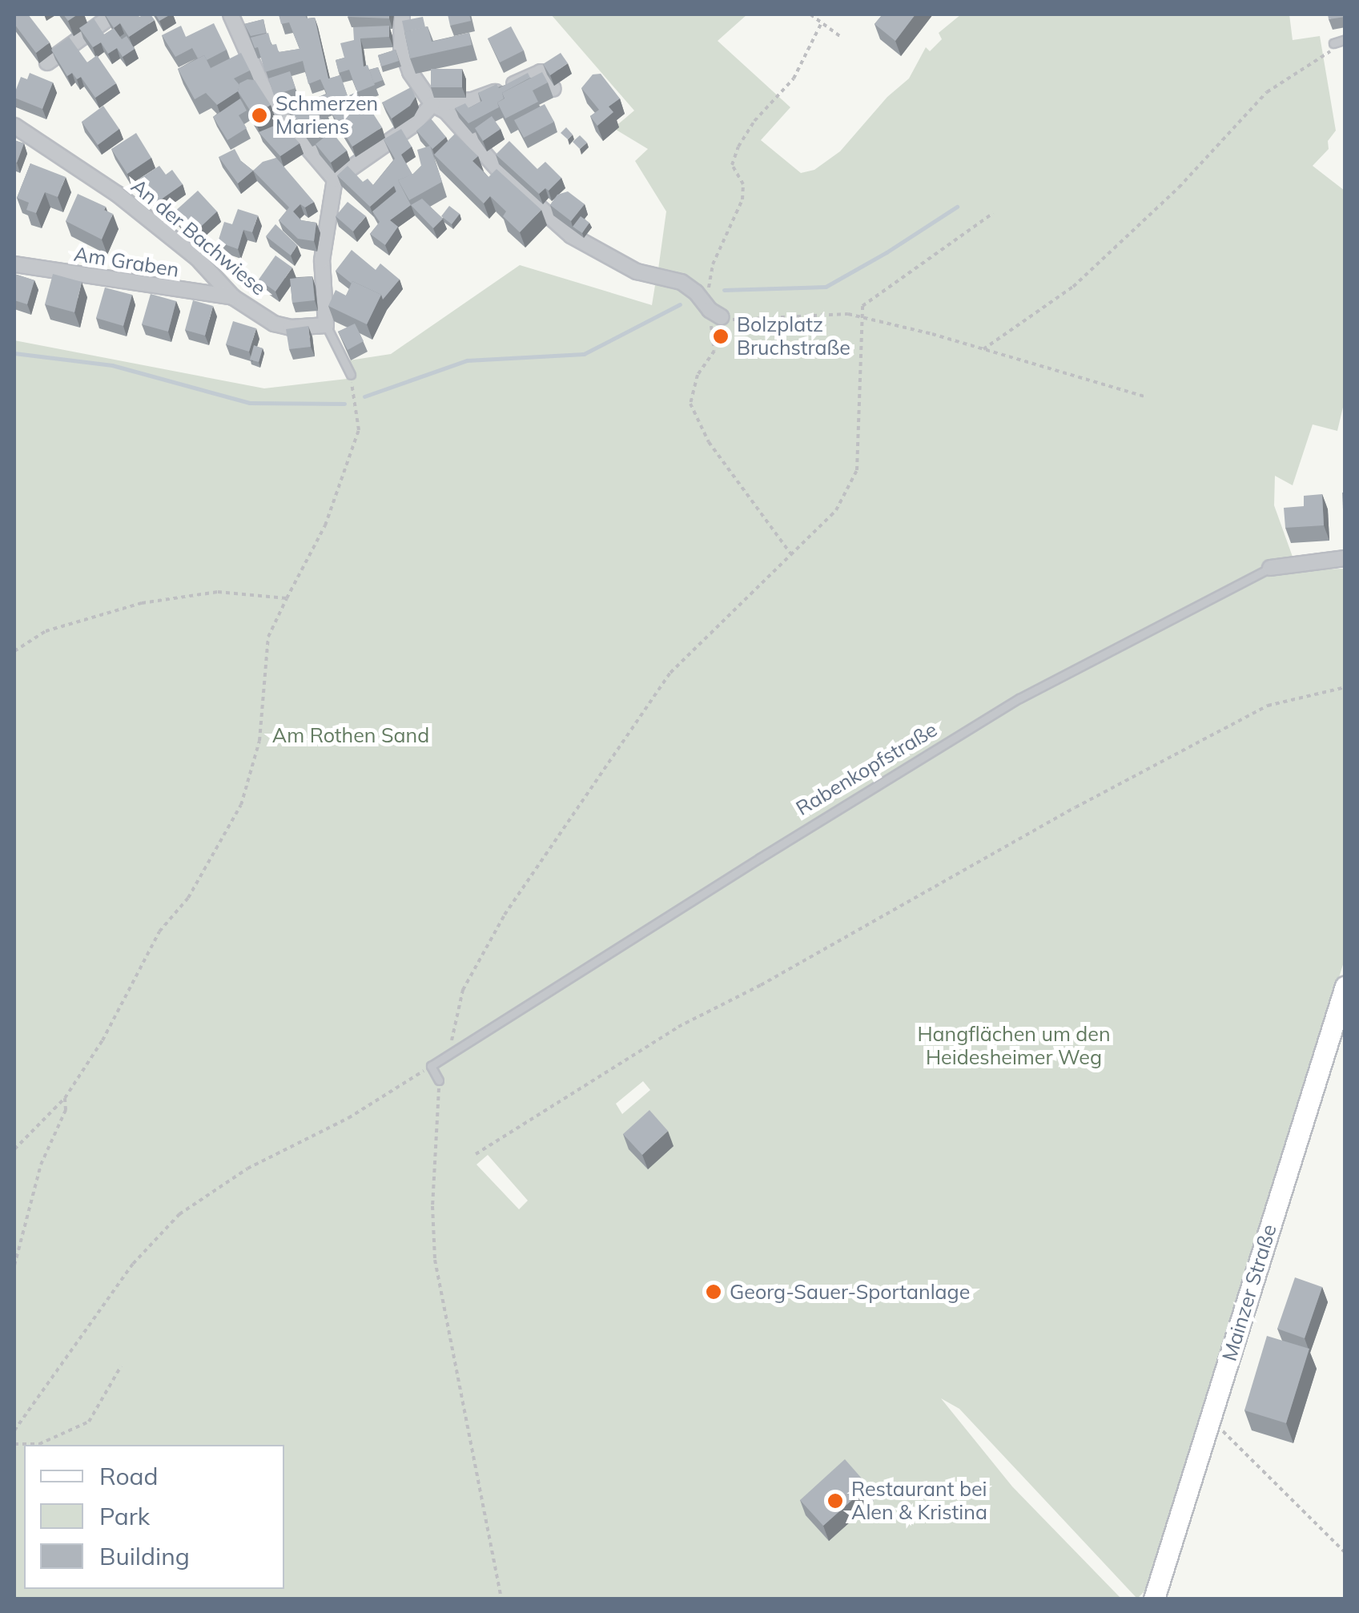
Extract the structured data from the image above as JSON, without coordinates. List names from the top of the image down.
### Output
{
  "streets": {
    "main road": ["Mainzer Straße"],
    "street": ["An der Bachwiese", "Am Graben", "Rabenkopfstraße"]
  },
  "crossings": [
    ["An der Bachwiese", "Am Graben"]
  ],
  "parks": ["Am Rothen Sand", "Hangflächen um den Heidesheimer Weg"],
  "places": [
    "Schmerzen Mariens",
    "Bolzplatz Bruchstraße",
    "Georg-Sauer-Sportanlage",
    "Restaurant bei Alen & Kristina"
  ],
  "legend": ["Road", "Park", "Building"]
}
